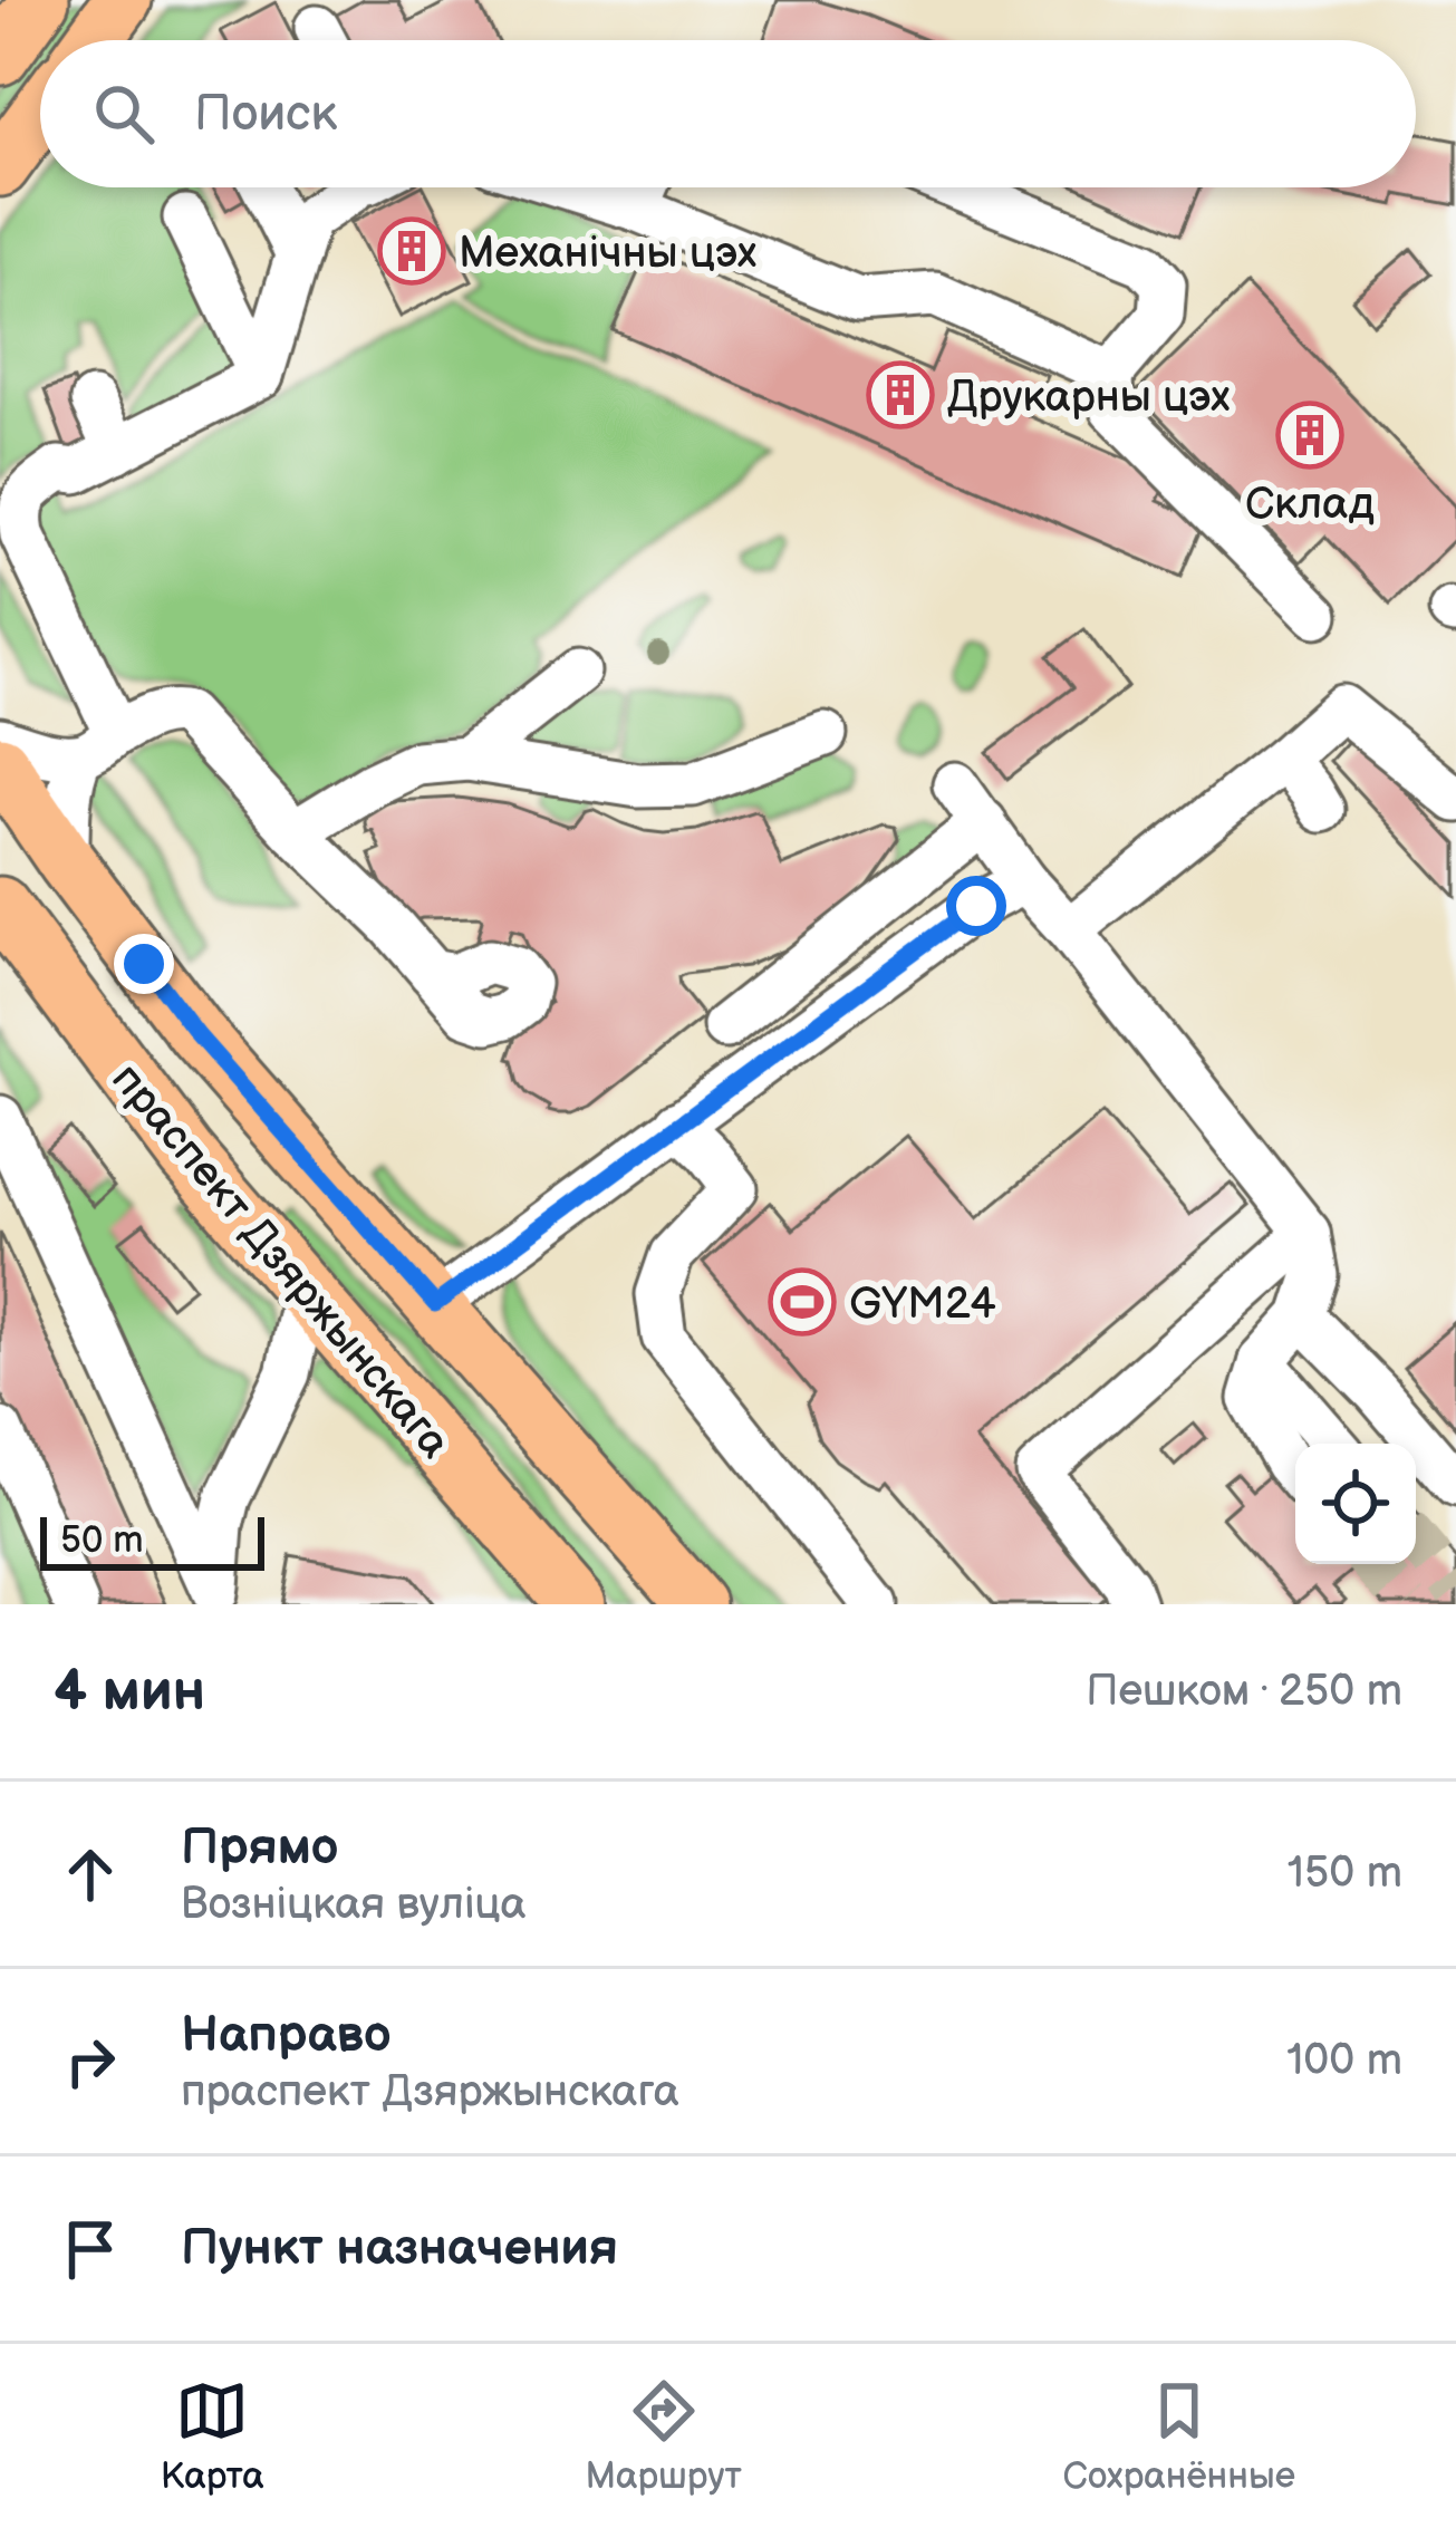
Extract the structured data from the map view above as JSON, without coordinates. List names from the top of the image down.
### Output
{
  "streets": {
    "main road": ["праспект Дзяржынскага"]
  },
  "places": {
    "building": ["Механічны цэх", "Друкарны цэх", "Склад"],
    "sports": ["GYM24"]
  },
  "scale_bar": "50 m",
  "page": {
    "search": "Поиск",
    "scale": "50 m",
    "heading": ["4 мин", "Пешком · 250 m"],
    "list": [
      ["Прямо", "Возніцкая вуліца", "150 m"],
      ["Направо", "праспект Дзяржынскага", "100 m"],
      "Пункт назначения"
    ],
    "nav": ["Карта", "Маршрут", "Сохранённые"]
  }
}
